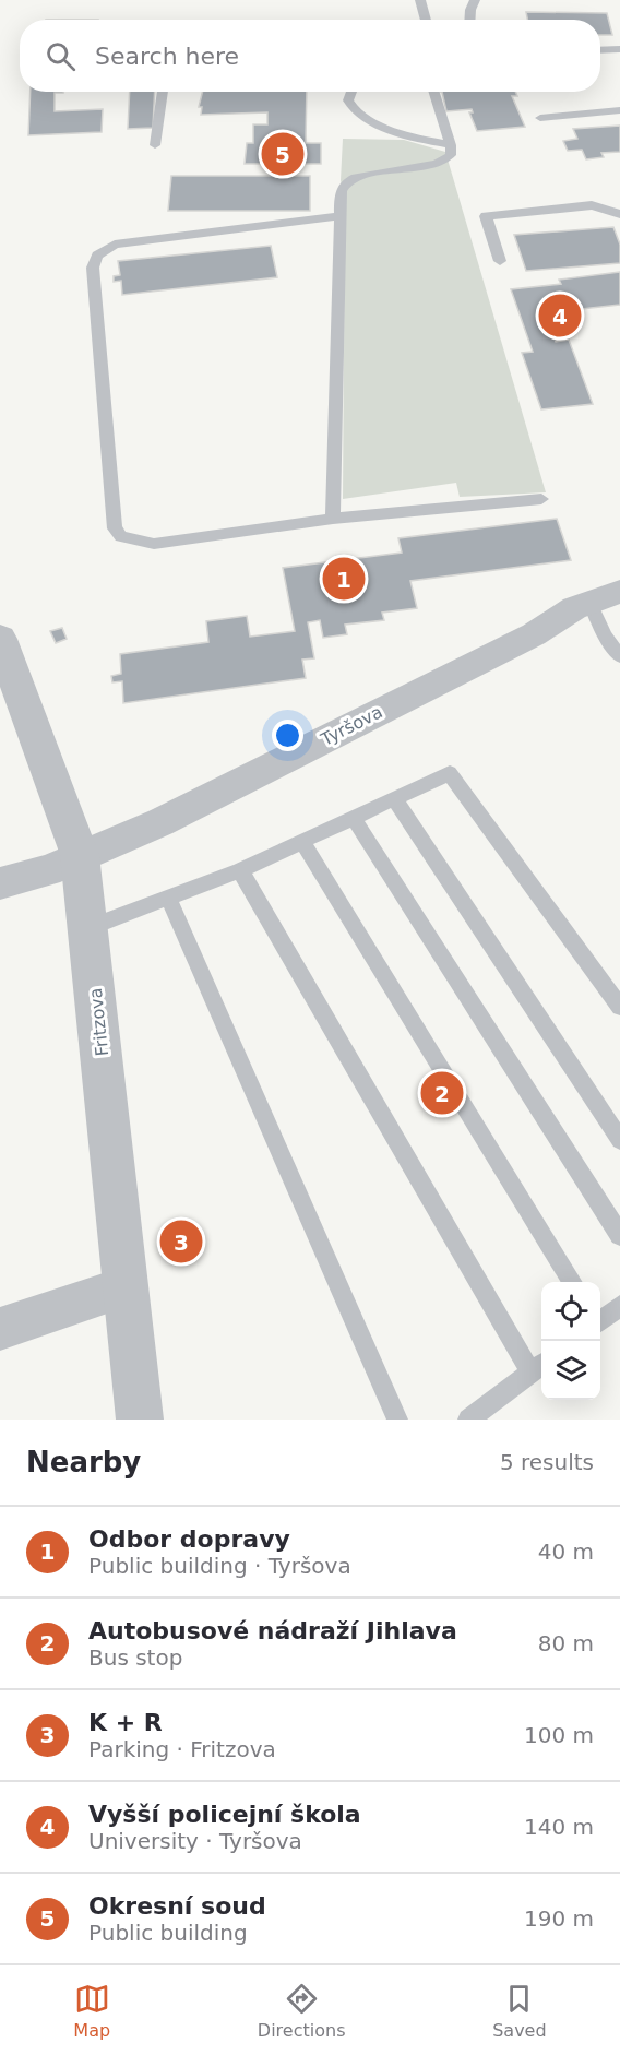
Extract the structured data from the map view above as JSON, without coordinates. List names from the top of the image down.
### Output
{
  "streets": {
    "street": ["Tyršova", "Fritzova"]
  },
  "crossings": [
    ["Tyršova", "Fritzova"]
  ],
  "page": {
    "search": "Search here",
    "pins": [
      "5",
      "4",
      "1",
      "2",
      "3"
    ],
    "heading": ["Nearby", "5 results"],
    "list": [
      {
        "mark": "1",
        "name": "Odbor dopravy",
        "note": "Public building · Tyršova",
        "value": "40 m"
      },
      {
        "mark": "2",
        "name": "Autobusové nádraží Jihlava",
        "note": "Bus stop",
        "value": "80 m"
      },
      {
        "mark": "3",
        "name": "K + R",
        "note": "Parking · Fritzova",
        "value": "100 m"
      },
      {
        "mark": "4",
        "name": "Vyšší policejní škola",
        "note": "University · Tyršova",
        "value": "140 m"
      },
      {
        "mark": "5",
        "name": "Okresní soud",
        "note": "Public building",
        "value": "190 m"
      }
    ],
    "nav": ["Map", "Directions", "Saved"]
  }
}
